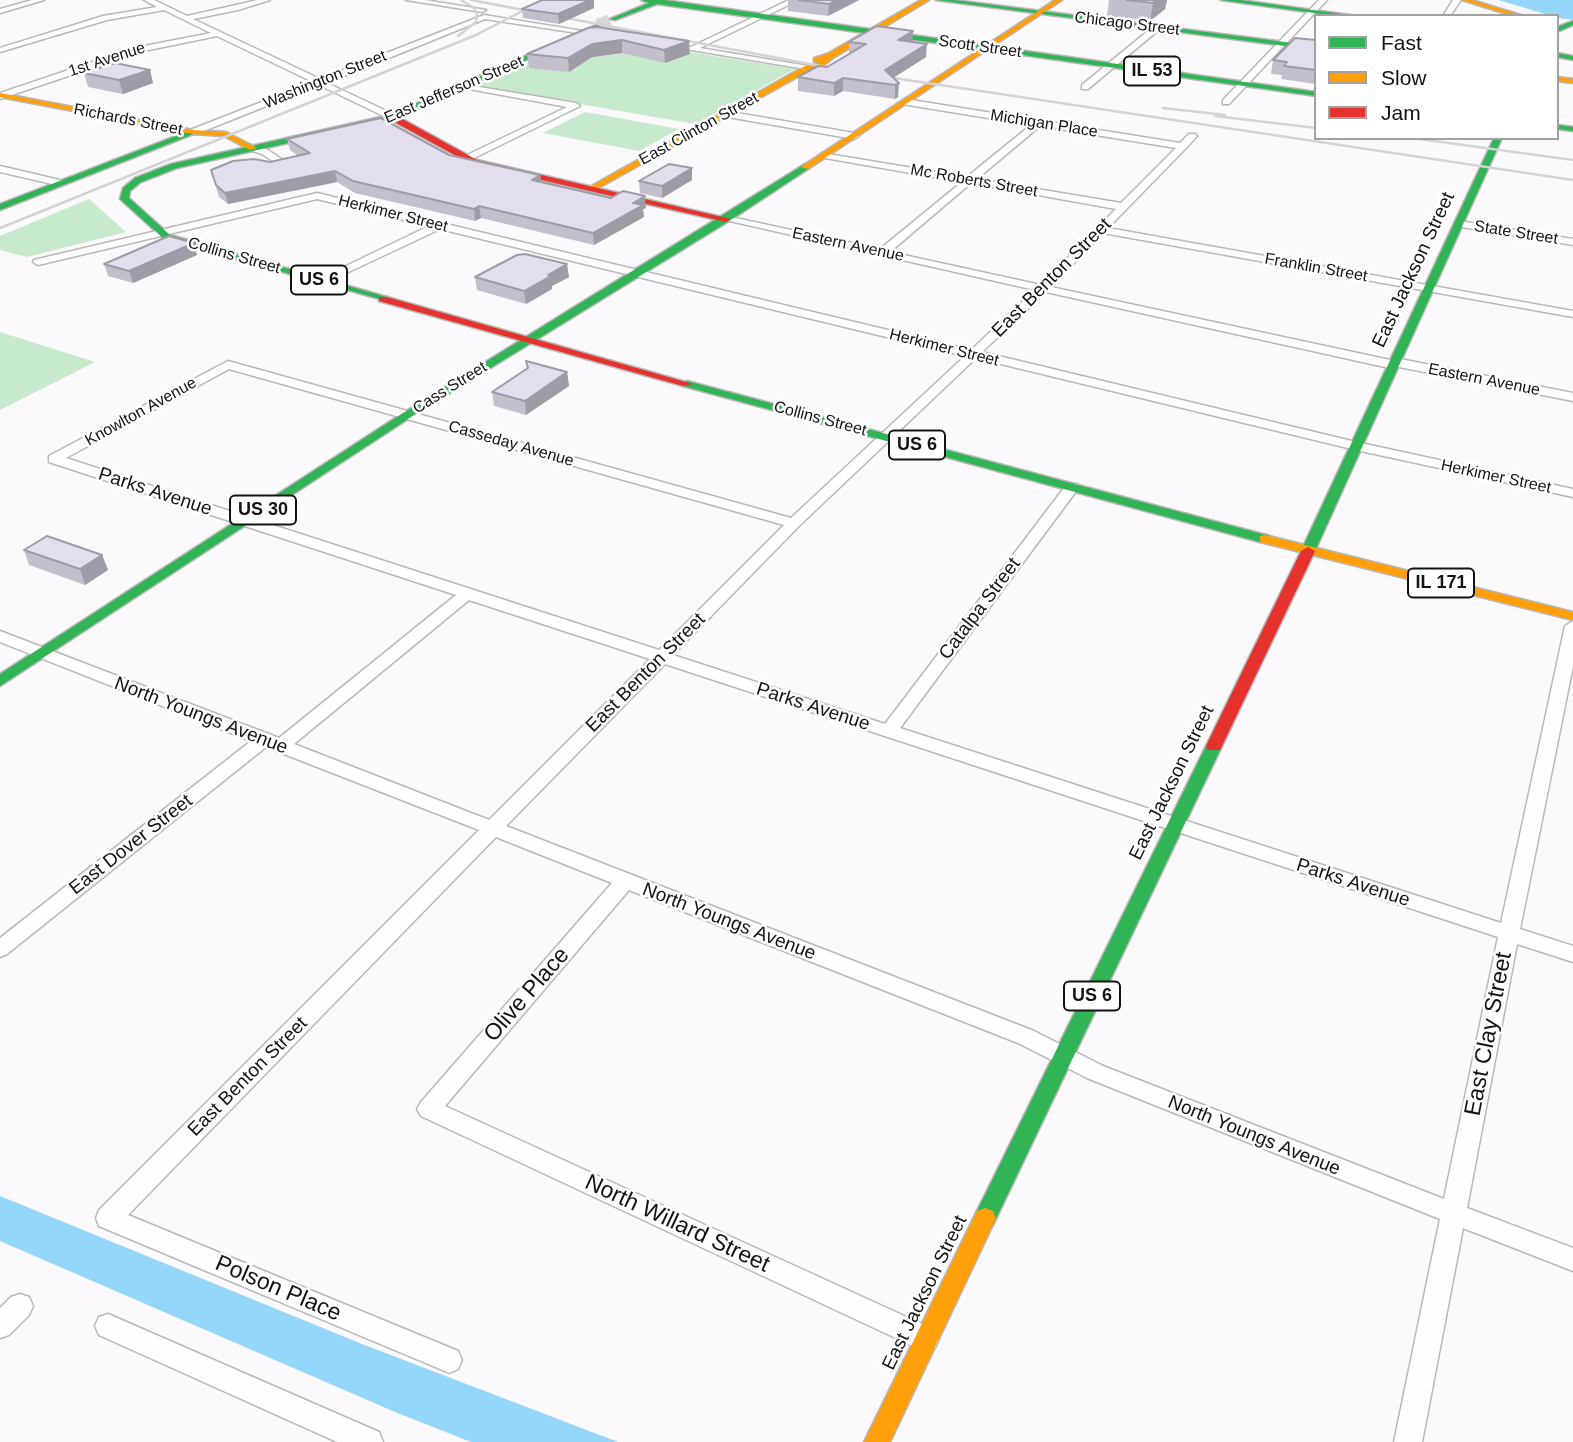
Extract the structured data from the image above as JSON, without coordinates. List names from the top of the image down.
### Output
{
  "streets": {
    "main road": [
      "Chicago Street",
      "Scott Street",
      "IL 53",
      "East Jefferson Street",
      "Richards Street",
      "East Clinton Street",
      "Eastern Avenue",
      "Collins Street",
      "East Jackson Street",
      "US 6",
      "Cass Street",
      "US 30",
      "IL 171"
    ],
    "street": [
      "1st Avenue",
      "Washington Street",
      "Michigan Place",
      "Mc Roberts Street",
      "Herkimer Street",
      "State Street",
      "Franklin Street",
      "East Benton Street",
      "Knowlton Avenue",
      "Casseday Avenue",
      "Parks Avenue",
      "Catalpa Street",
      "North Youngs Avenue",
      "East Dover Street",
      "Olive Place",
      "East Clay Street",
      "North Willard Street",
      "Polson Place"
    ]
  },
  "crossings": [
    ["Chicago Street", "Cass Street"],
    ["Scott Street", "East Jefferson Street"],
    ["Scott Street", "East Clinton Street"],
    ["Scott Street", "Cass Street"],
    ["1st Avenue", "Richards Street"],
    ["1st Avenue", "Eastern Avenue"],
    ["Washington Street", "Richards Street"],
    ["Washington Street", "Eastern Avenue"],
    ["East Jefferson Street", "Richards Street"],
    ["East Jefferson Street", "Eastern Avenue"],
    ["East Jefferson Street", "Collins Street"],
    ["Michigan Place", "East Benton Street"],
    ["Michigan Place", "Cass Street"],
    ["East Clinton Street", "Eastern Avenue"],
    ["Mc Roberts Street", "East Benton Street"],
    ["Mc Roberts Street", "Cass Street"],
    ["Herkimer Street", "Collins Street"],
    ["Herkimer Street", "East Jackson Street"],
    ["Herkimer Street", "East Benton Street"],
    ["Herkimer Street", "Cass Street"],
    ["State Street", "East Jackson Street"],
    ["Eastern Avenue", "East Jackson Street"],
    ["Eastern Avenue", "East Benton Street"],
    ["Eastern Avenue", "Cass Street"],
    ["Collins Street", "East Jackson Street"],
    ["Collins Street", "East Benton Street"],
    ["Collins Street", "Cass Street"],
    ["Collins Street", "Catalpa Street"],
    ["Franklin Street", "East Jackson Street"],
    ["Franklin Street", "East Benton Street"],
    ["East Jackson Street", "Parks Avenue"],
    ["East Jackson Street", "North Youngs Avenue"],
    ["East Jackson Street", "North Willard Street"],
    ["East Benton Street", "Casseday Avenue"],
    ["East Benton Street", "Parks Avenue"],
    ["East Benton Street", "North Youngs Avenue"],
    ["East Benton Street", "Polson Place"],
    ["Cass Street", "Casseday Avenue"],
    ["Cass Street", "Parks Avenue"],
    ["Cass Street", "North Youngs Avenue"],
    ["Knowlton Avenue", "Casseday Avenue"],
    ["Knowlton Avenue", "Parks Avenue"],
    ["Parks Avenue", "Catalpa Street"],
    ["Parks Avenue", "East Dover Street"],
    ["Parks Avenue", "East Clay Street"],
    ["North Youngs Avenue", "East Dover Street"],
    ["North Youngs Avenue", "Olive Place"],
    ["North Youngs Avenue", "East Clay Street"],
    ["Olive Place", "North Willard Street"]
  ],
  "legend": ["Fast", "Slow", "Jam"]
}
